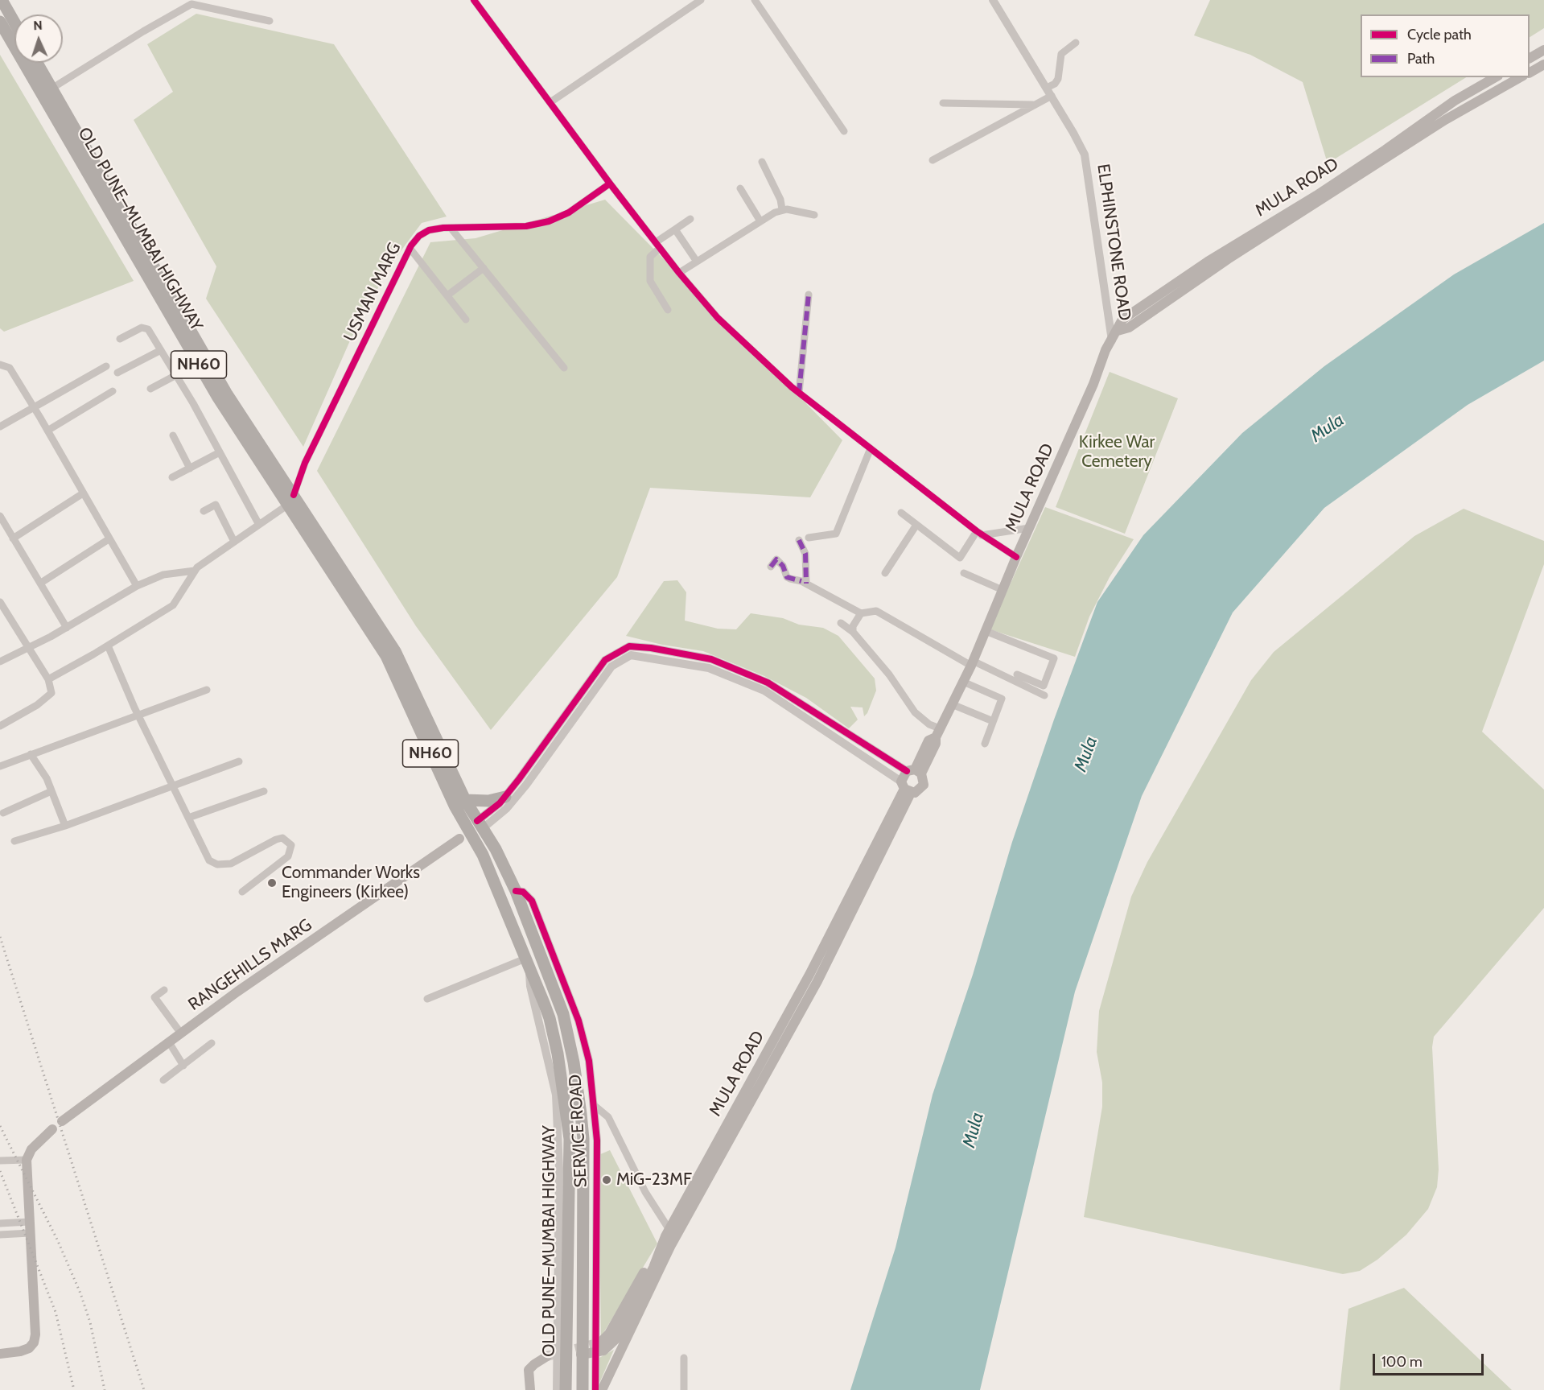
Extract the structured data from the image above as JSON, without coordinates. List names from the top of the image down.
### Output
{
  "streets": {
    "highway": ["OLD PUNE–MUMBAI HIGHWAY", "NH60"],
    "main road": ["MULA ROAD", "RANGEHILLS MARG"],
    "street": ["ELPHINSTONE ROAD", "USMAN MARG", "SERVICE ROAD"]
  },
  "crossings": [
    ["MULA ROAD", "ELPHINSTONE ROAD"],
    ["MULA ROAD", "SERVICE ROAD"],
    ["OLD PUNE–MUMBAI HIGHWAY", "USMAN MARG"],
    ["OLD PUNE–MUMBAI HIGHWAY", "RANGEHILLS MARG"],
    ["OLD PUNE–MUMBAI HIGHWAY", "SERVICE ROAD"]
  ],
  "water": ["Mula"],
  "parks": ["Kirkee War Cemetery"],
  "places": ["Commander Works Engineers (Kirkee)", "MiG-23MF"],
  "legend": ["Cycle path", "Path"],
  "scale_bar": "100 m",
  "north": "top"
}
